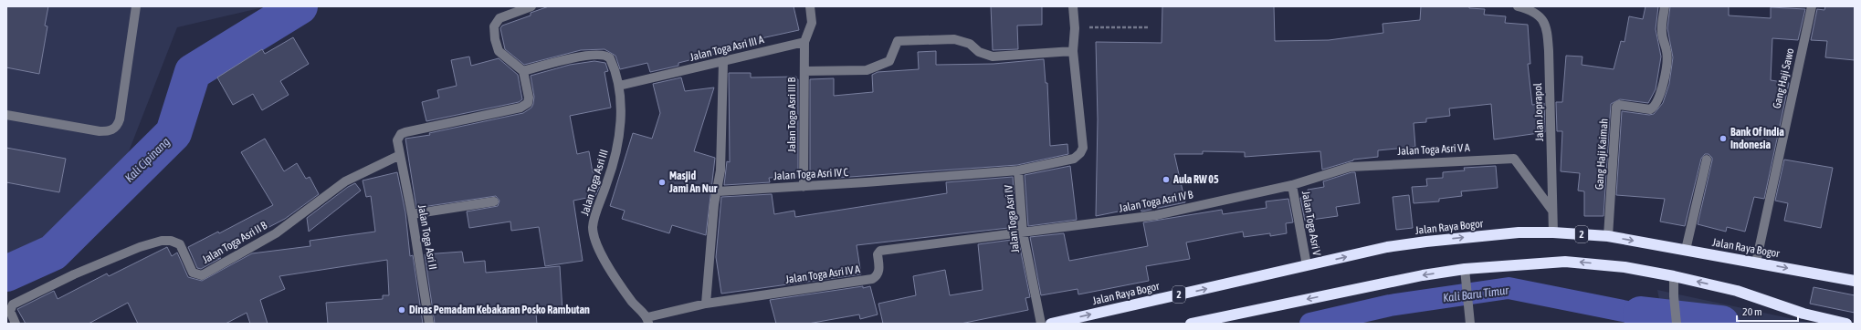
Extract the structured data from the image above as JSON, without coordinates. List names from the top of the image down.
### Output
{
  "streets": {
    "highway": ["Jalan Raya Bogor", "2"],
    "street": [
      "Jalan Toga Asri III A",
      "Gang Haji Sawo",
      "Jalan Joprapol",
      "Jalan Toga Asri III B",
      "Jalan Toga Asri V A",
      "Gang Haji Kaimah",
      "Jalan Toga Asri IV C",
      "Jalan Toga Asri III",
      "Jalan Toga Asri IV B",
      "Jalan Toga Asri IV",
      "Jalan Toga Asri V",
      "Jalan Toga Asri II",
      "Jalan Toga Asri II B",
      "Jalan Toga Asri IV A"
    ]
  },
  "crossings": [
    ["Jalan Toga Asri III A", "Jalan Toga Asri III B"],
    ["Jalan Toga Asri III A", "Jalan Toga Asri III"],
    ["Gang Haji Sawo", "Jalan Raya Bogor"],
    ["Jalan Joprapol", "Jalan Toga Asri V A"],
    ["Jalan Joprapol", "Jalan Raya Bogor"],
    ["Jalan Toga Asri III B", "Jalan Toga Asri IV C"],
    ["Jalan Toga Asri V A", "Jalan Toga Asri IV B"],
    ["Jalan Toga Asri V A", "Jalan Toga Asri V"],
    ["Gang Haji Kaimah", "Jalan Raya Bogor"],
    ["Jalan Toga Asri IV C", "Jalan Toga Asri IV"],
    ["Jalan Toga Asri III", "Jalan Toga Asri II"],
    ["Jalan Toga Asri III", "Jalan Toga Asri IV A"],
    ["Jalan Toga Asri IV B", "Jalan Toga Asri IV"],
    ["Jalan Toga Asri IV B", "Jalan Toga Asri V"],
    ["Jalan Toga Asri IV B", "Jalan Toga Asri IV A"],
    ["Jalan Toga Asri IV", "Jalan Toga Asri IV A"],
    ["Jalan Toga Asri V", "Jalan Raya Bogor"],
    ["Jalan Toga Asri II", "Jalan Toga Asri II B"]
  ],
  "water": ["Kali Cipinang", "Kali Baru Timur"],
  "places": [
    "Bank Of India Indonesia",
    "Aula RW 05",
    "Masjid Jami An Nur",
    "Dinas Pemadam Kebakaran Posko Rambutan"
  ],
  "scale_bar": "20 m"
}
